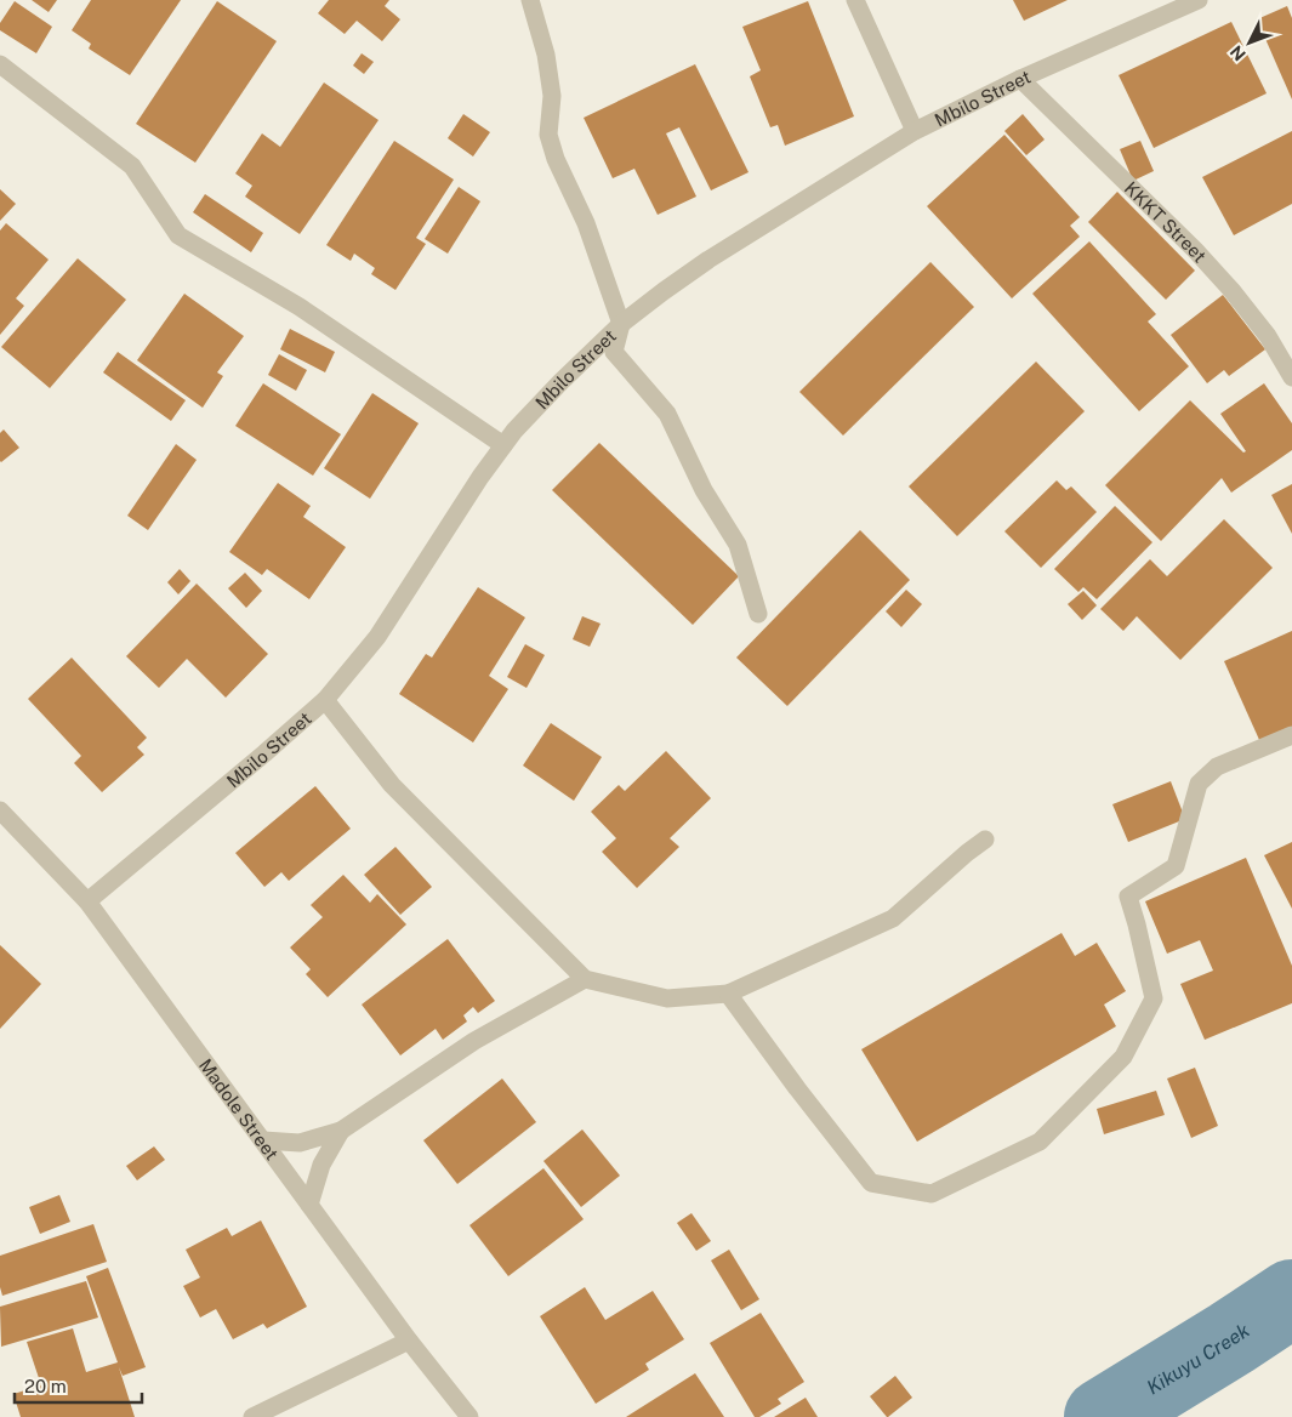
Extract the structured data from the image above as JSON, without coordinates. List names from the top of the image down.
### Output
{
  "streets": {
    "street": ["Mbilo Street", "KKKT Street", "Madole Street"]
  },
  "crossings": [
    ["Mbilo Street", "KKKT Street"],
    ["Mbilo Street", "Madole Street"]
  ],
  "water": ["Kikuyu Creek"],
  "scale_bar": "20 m",
  "north": "bottom left"
}
